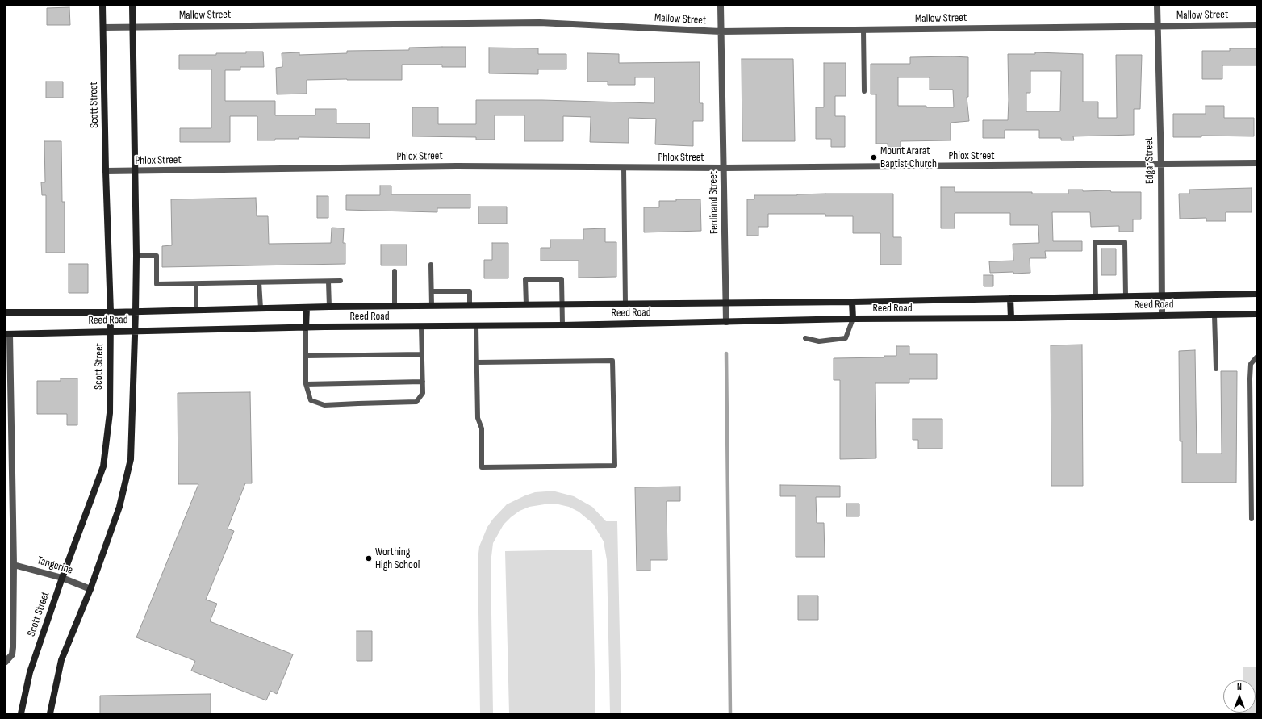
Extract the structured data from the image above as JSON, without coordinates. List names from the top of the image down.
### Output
{
  "streets": {
    "street": [
      "Mallow Street",
      "Scott Street",
      "Phlox Street",
      "Edgar Street",
      "Ferdinand Street",
      "Reed Road",
      "Tangerine"
    ]
  },
  "crossings": [
    ["Mallow Street", "Scott Street"],
    ["Mallow Street", "Edgar Street"],
    ["Mallow Street", "Ferdinand Street"],
    ["Scott Street", "Phlox Street"],
    ["Scott Street", "Reed Road"],
    ["Scott Street", "Tangerine"],
    ["Phlox Street", "Edgar Street"],
    ["Phlox Street", "Ferdinand Street"],
    ["Edgar Street", "Reed Road"],
    ["Ferdinand Street", "Reed Road"]
  ],
  "places": ["Mount Ararat Baptist Church", "Worthing High School"],
  "north": "top"
}
